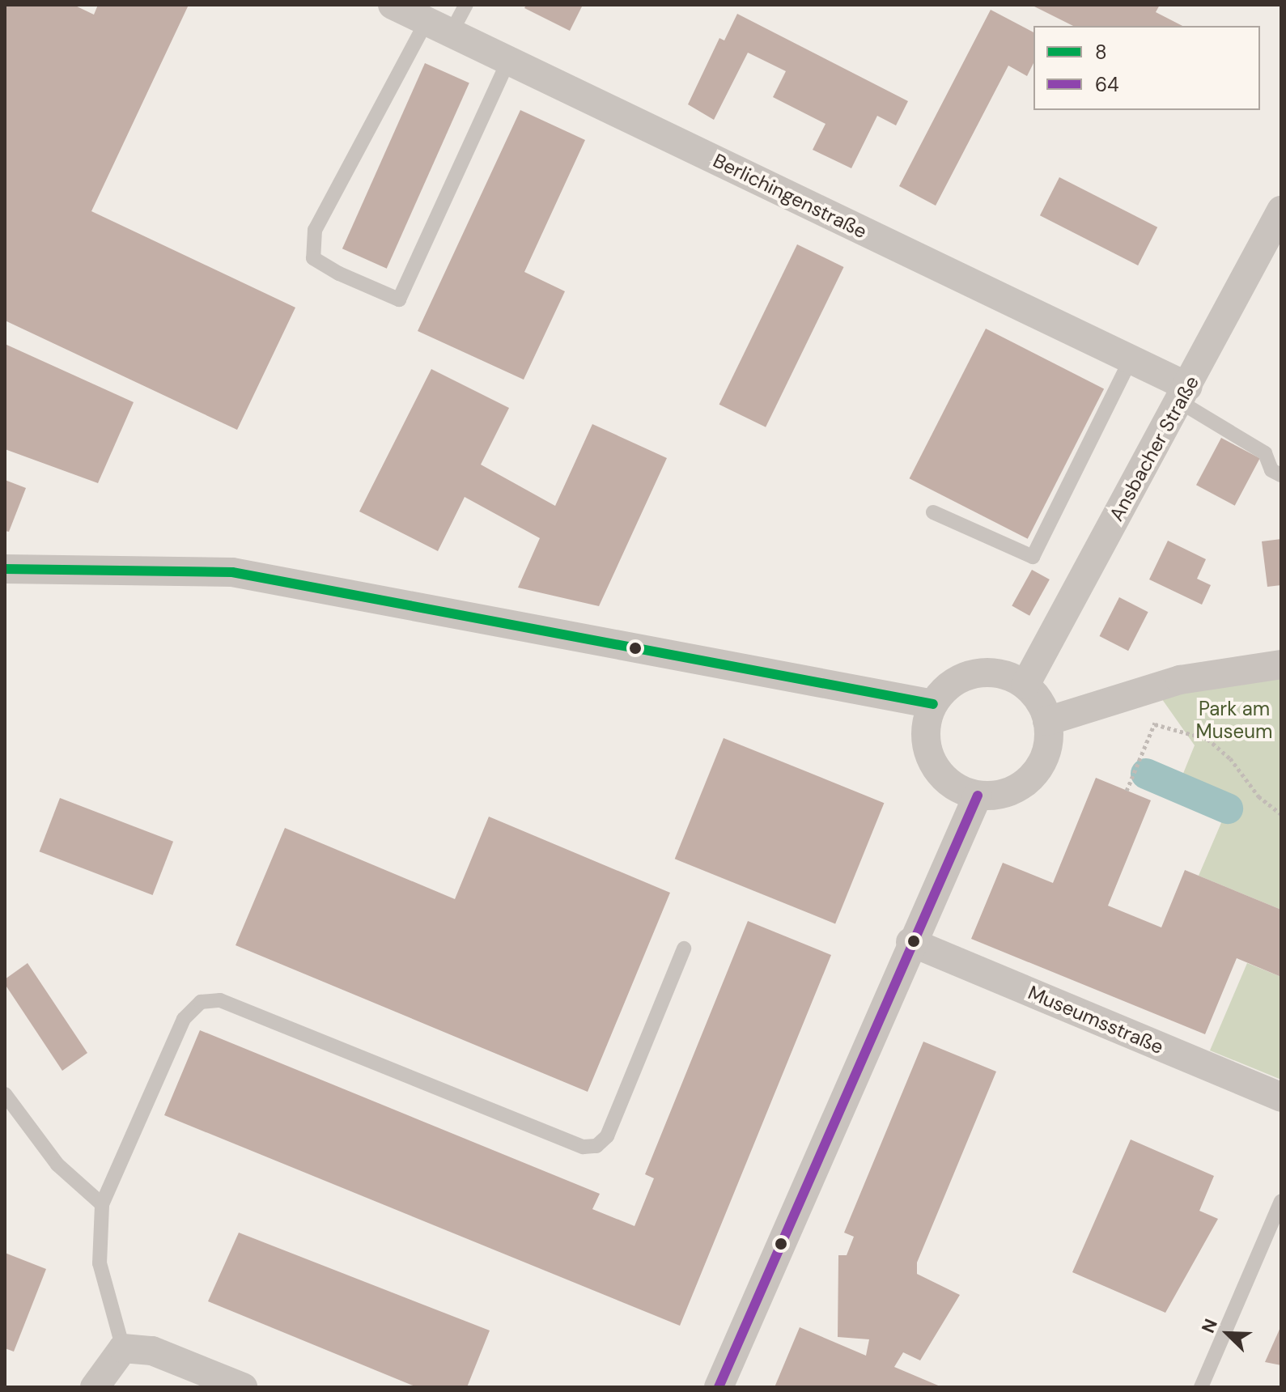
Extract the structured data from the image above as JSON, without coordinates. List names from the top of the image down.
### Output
{
  "streets": {
    "street": ["Berlichingenstraße", "Ansbacher Straße", "Museumsstraße"]
  },
  "crossings": [
    ["Berlichingenstraße", "Ansbacher Straße"]
  ],
  "parks": ["Park am Museum"],
  "lines": ["transit line 8", "transit line 64"],
  "legend": ["8", "64"],
  "north": "top left"
}
